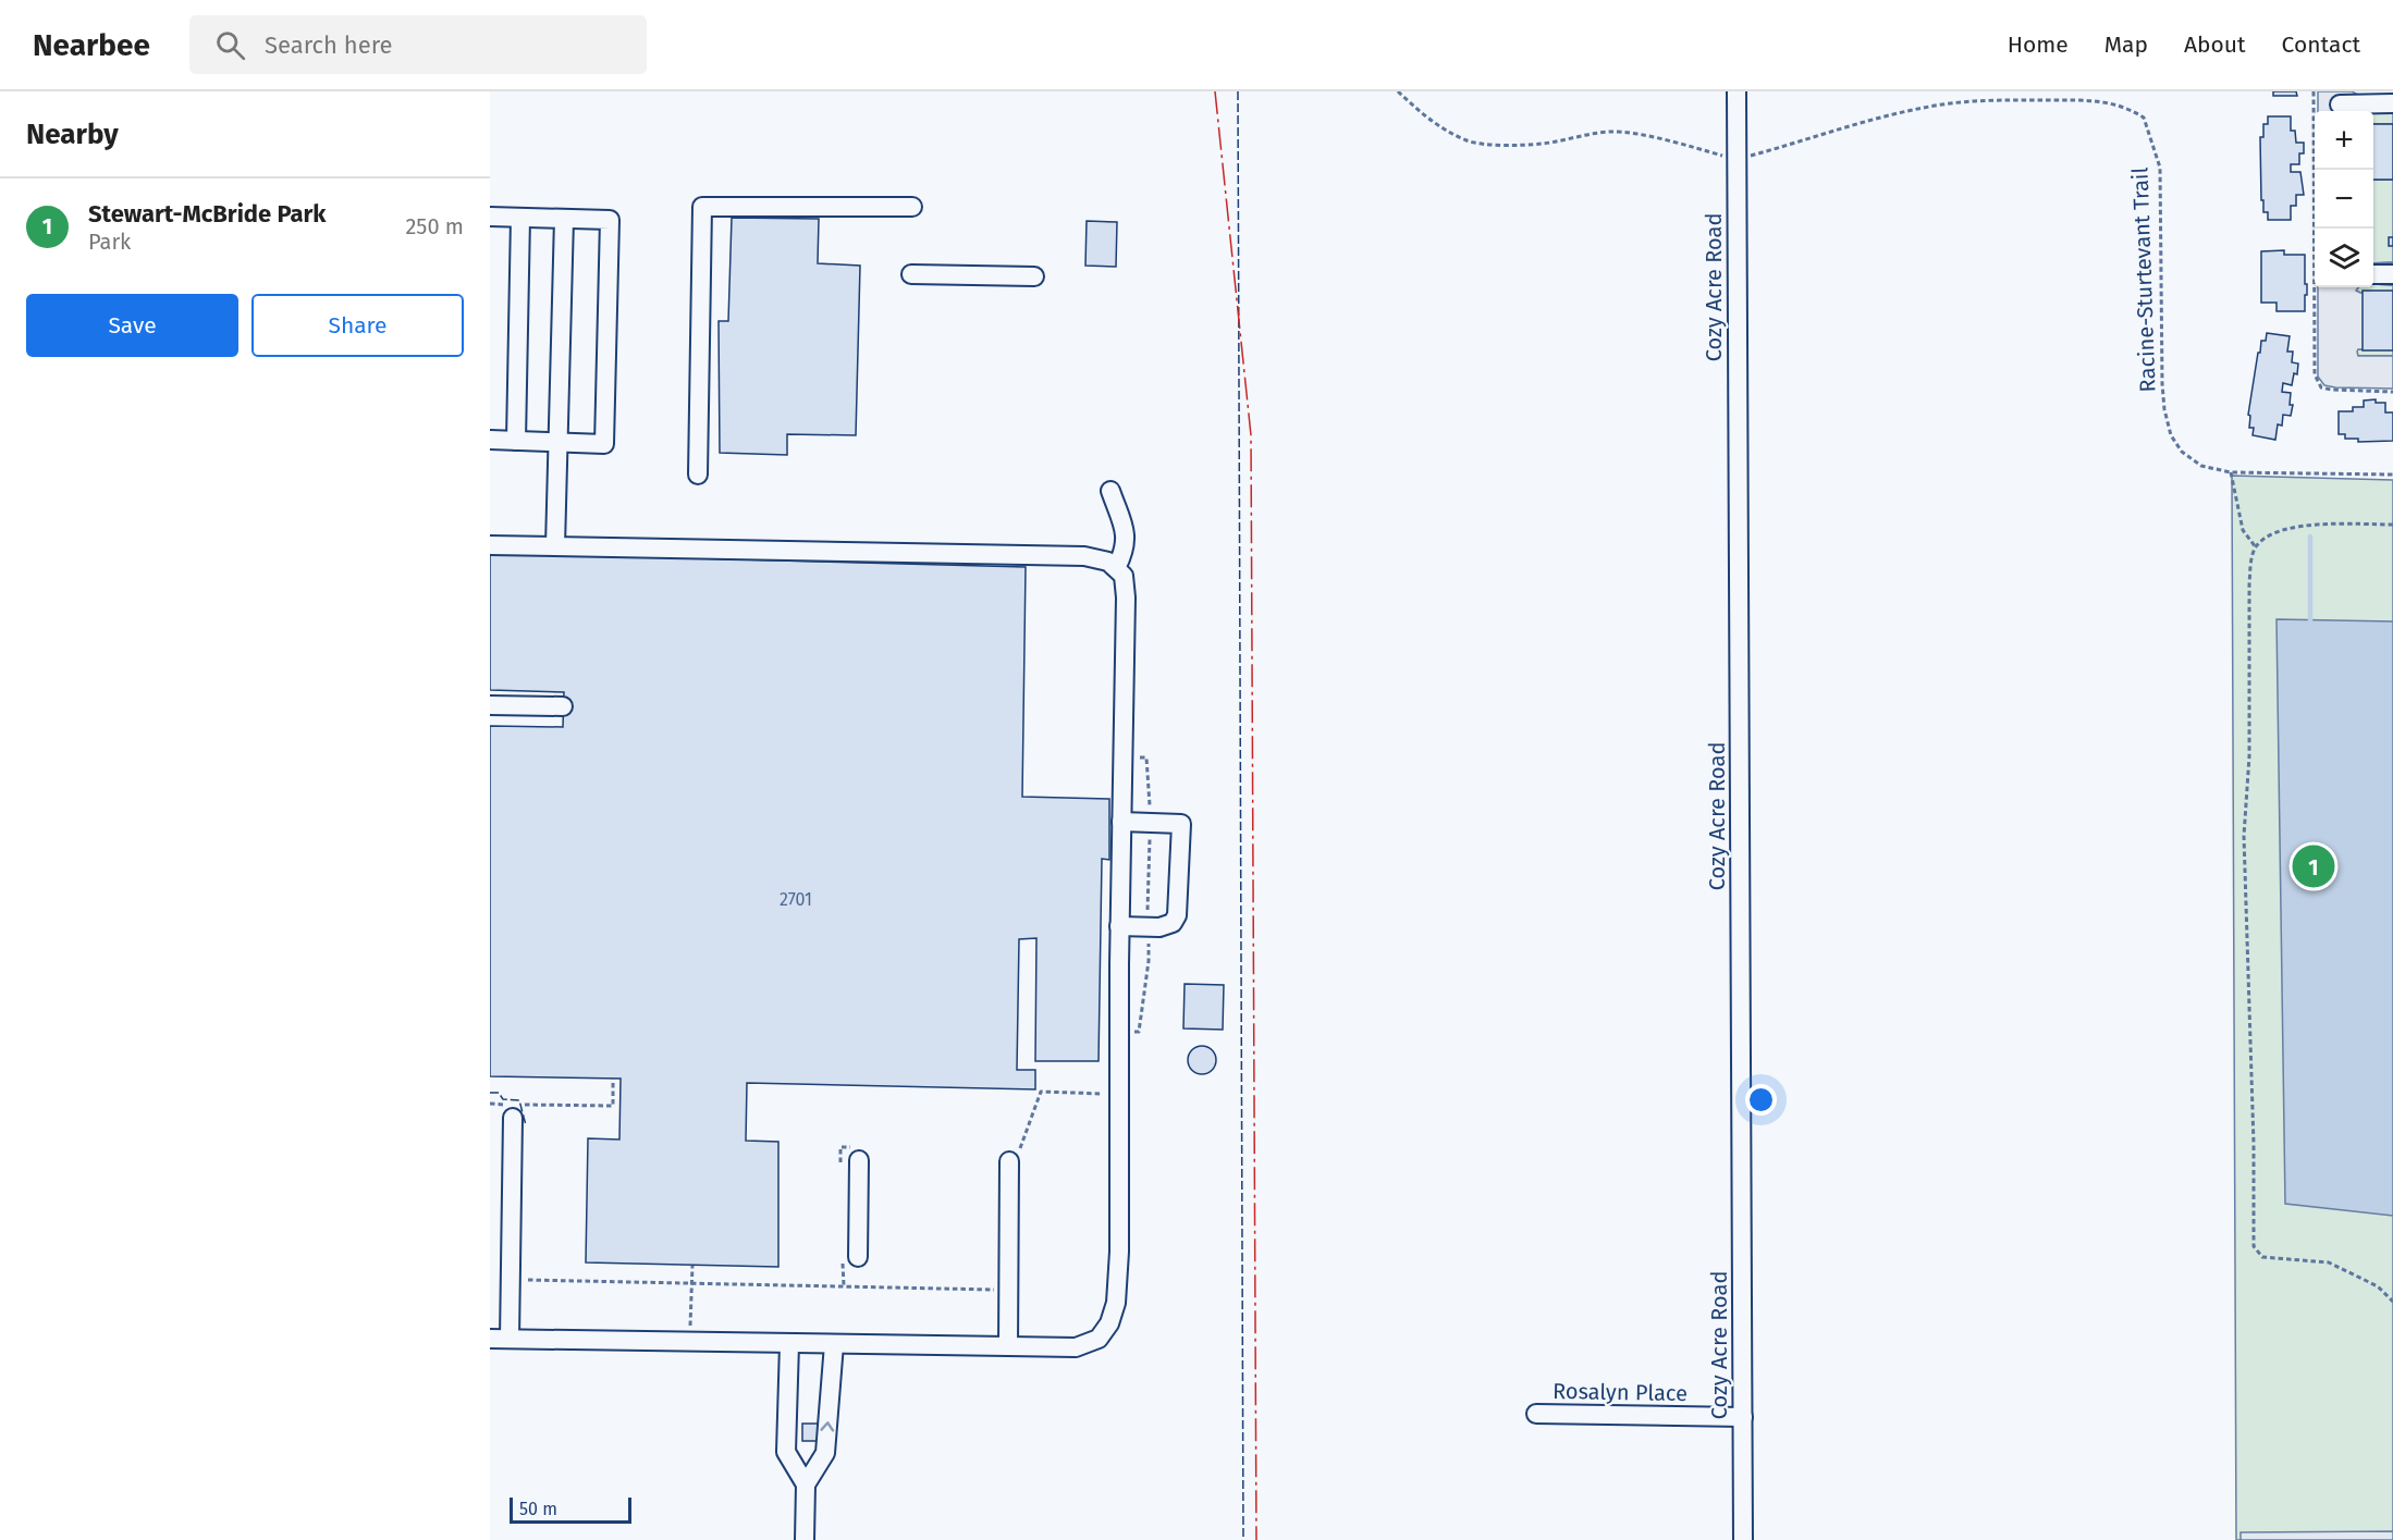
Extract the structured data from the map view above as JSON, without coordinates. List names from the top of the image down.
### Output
{
  "streets": {
    "street": ["Cozy Acre Road", "Rosalyn Place"],
    "path": ["Racine-Sturtevant Trail"]
  },
  "crossings": [
    ["Racine-Sturtevant Trail", "Cozy Acre Road"],
    ["Cozy Acre Road", "Rosalyn Place"]
  ],
  "house_numbers": ["2701"],
  "scale_bar": "50 m",
  "page": {
    "header": "Nearbee",
    "search": "Search here",
    "nav": [
      "Home",
      "Map",
      "About",
      "Contact"
    ],
    "heading": "Nearby",
    "map_buttons": ["+", "−"],
    "list": [
      {
        "mark": "1",
        "name": "Stewart-McBride Park",
        "note": "Park",
        "value": "250 m"
      }
    ],
    "buttons": ["Save", "Share"],
    "pins": "1",
    "scale": "50 m"
  }
}
